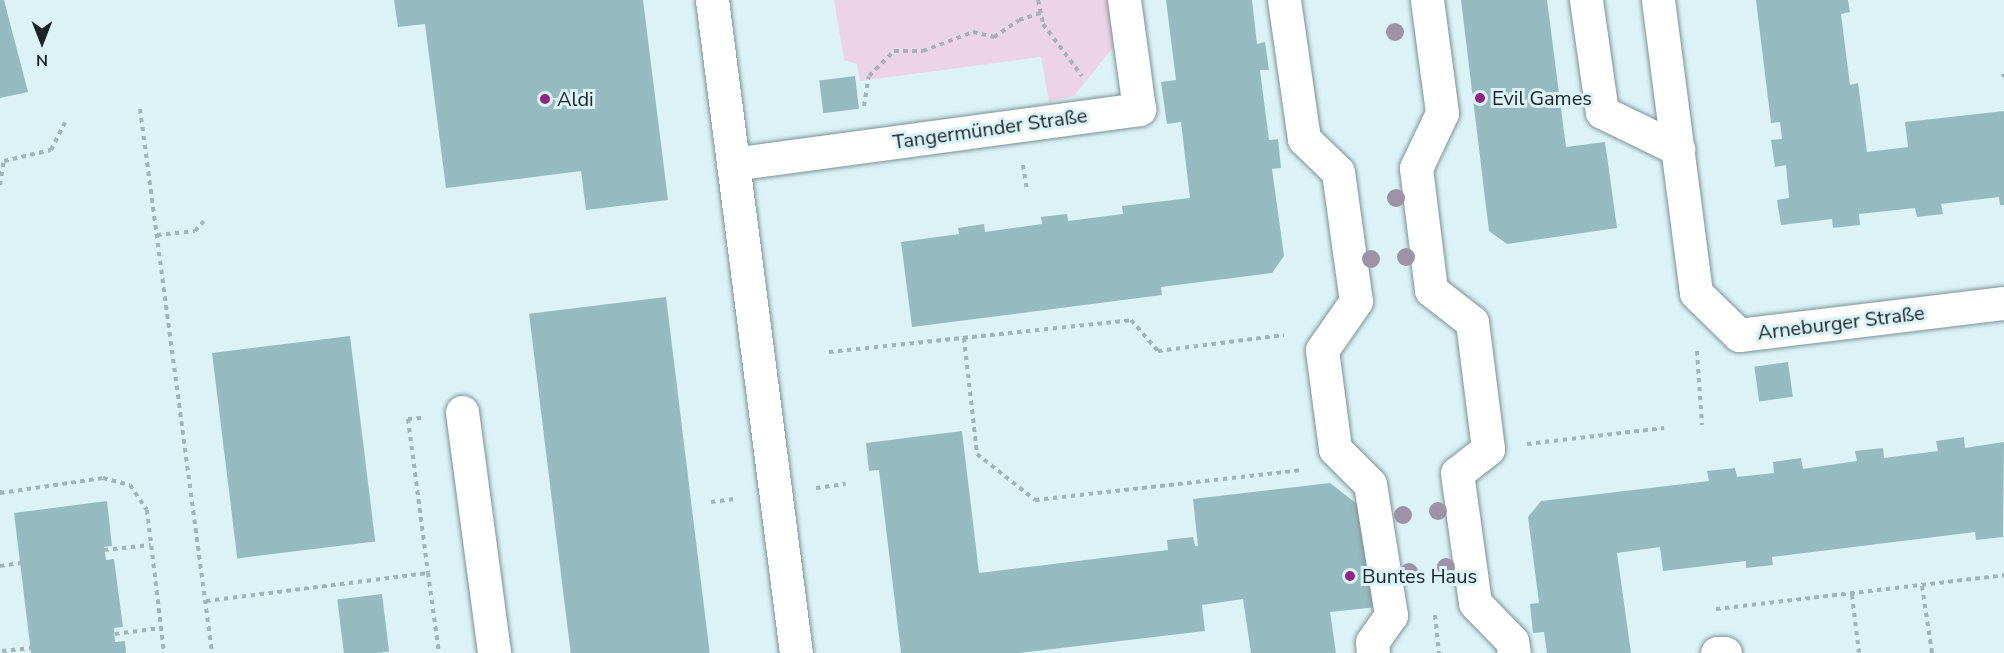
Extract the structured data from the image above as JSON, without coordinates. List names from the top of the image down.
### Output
{
  "streets": {
    "street": ["Tangermünder Straße", "Arneburger Straße"]
  },
  "places": ["Evil Games", "Aldi", "Buntes Haus"],
  "north": "bottom"
}
